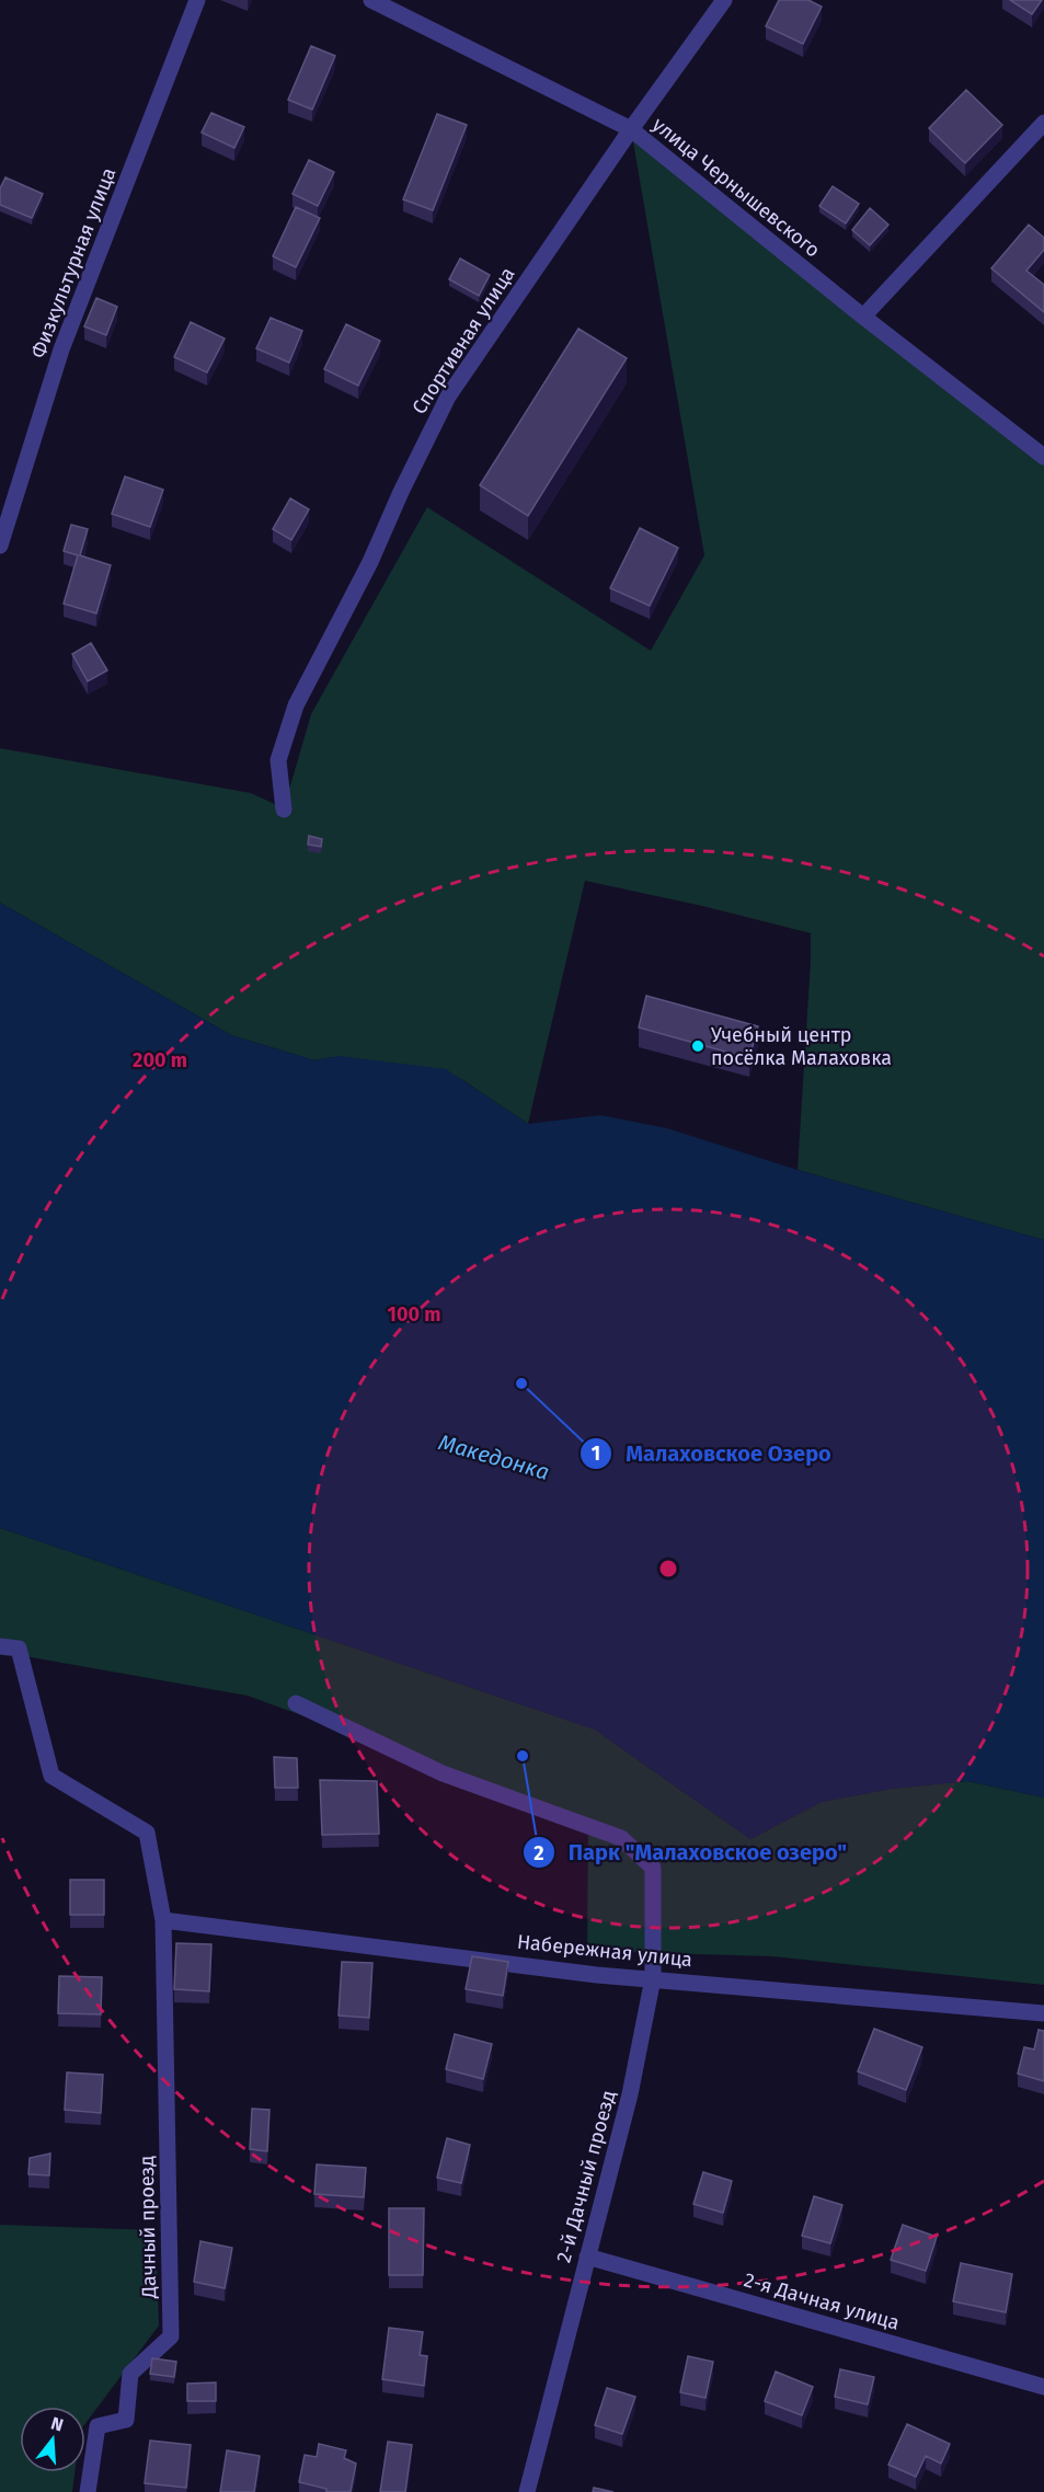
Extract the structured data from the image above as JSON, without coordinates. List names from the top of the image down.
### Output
{
  "streets": {
    "street": [
      "улица Чернышевского",
      "Физкультурная улица",
      "Спортивная улица",
      "Набережная улица",
      "2-й Дачный проезд",
      "Дачный проезд",
      "2-я Дачная улица"
    ]
  },
  "crossings": [
    ["улица Чернышевского", "Спортивная улица"],
    ["Набережная улица", "2-й Дачный проезд"],
    ["Набережная улица", "Дачный проезд"],
    ["2-й Дачный проезд", "2-я Дачная улица"]
  ],
  "water": ["Македонка"],
  "places": ["Учебный центр посёлка Малаховка", "Малаховское Озеро", "Парк \"Малаховское озеро\""],
  "north": "top",
  "rings": ["200 m", "100 m"]
}
